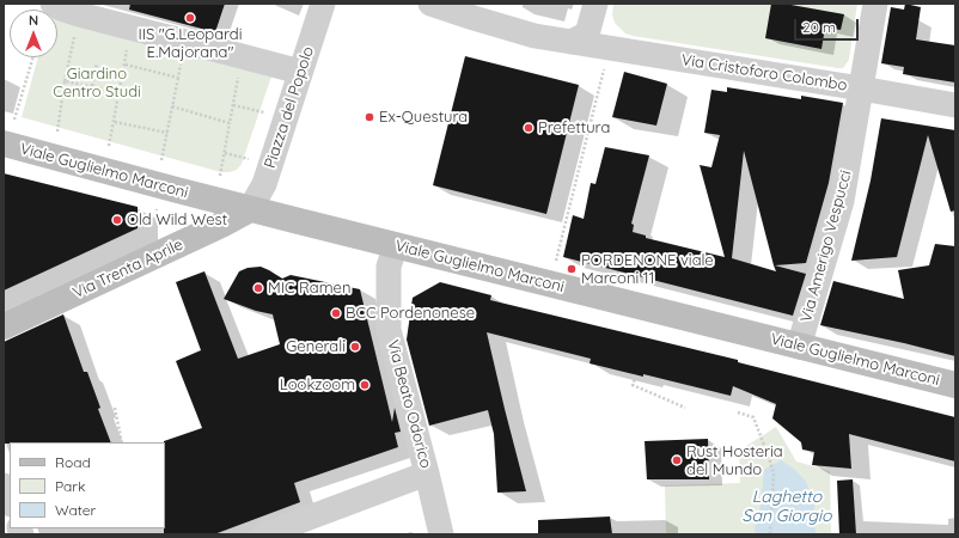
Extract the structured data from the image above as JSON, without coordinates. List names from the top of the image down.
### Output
{
  "streets": {
    "main road": ["Viale Guglielmo Marconi", "Via Trenta Aprile"],
    "street": [
      "Via Cristoforo Colombo",
      "Piazza del Popolo",
      "Via Amerigo Vespucci",
      "Via Beato Odorico"
    ]
  },
  "crossings": [
    ["Via Cristoforo Colombo", "Via Amerigo Vespucci"],
    ["Piazza del Popolo", "Viale Guglielmo Marconi"],
    ["Piazza del Popolo", "Via Trenta Aprile"],
    ["Viale Guglielmo Marconi", "Via Amerigo Vespucci"],
    ["Viale Guglielmo Marconi", "Via Trenta Aprile"],
    ["Viale Guglielmo Marconi", "Via Beato Odorico"]
  ],
  "water": ["Laghetto San Giorgio"],
  "parks": ["Giardino Centro Studi"],
  "places": [
    "IIS \"G.Leopardi E.Majorana\"",
    "Ex-Questura",
    "Prefettura",
    "Old Wild West",
    "PORDENONE viale Marconi 11",
    "MIC Ramen",
    "BCC Pordenonese",
    "Generali",
    "Lookzoom",
    "Rust Hosteria del Mundo"
  ],
  "legend": ["Road", "Park", "Water"],
  "scale_bar": "20 m",
  "north": "top"
}
